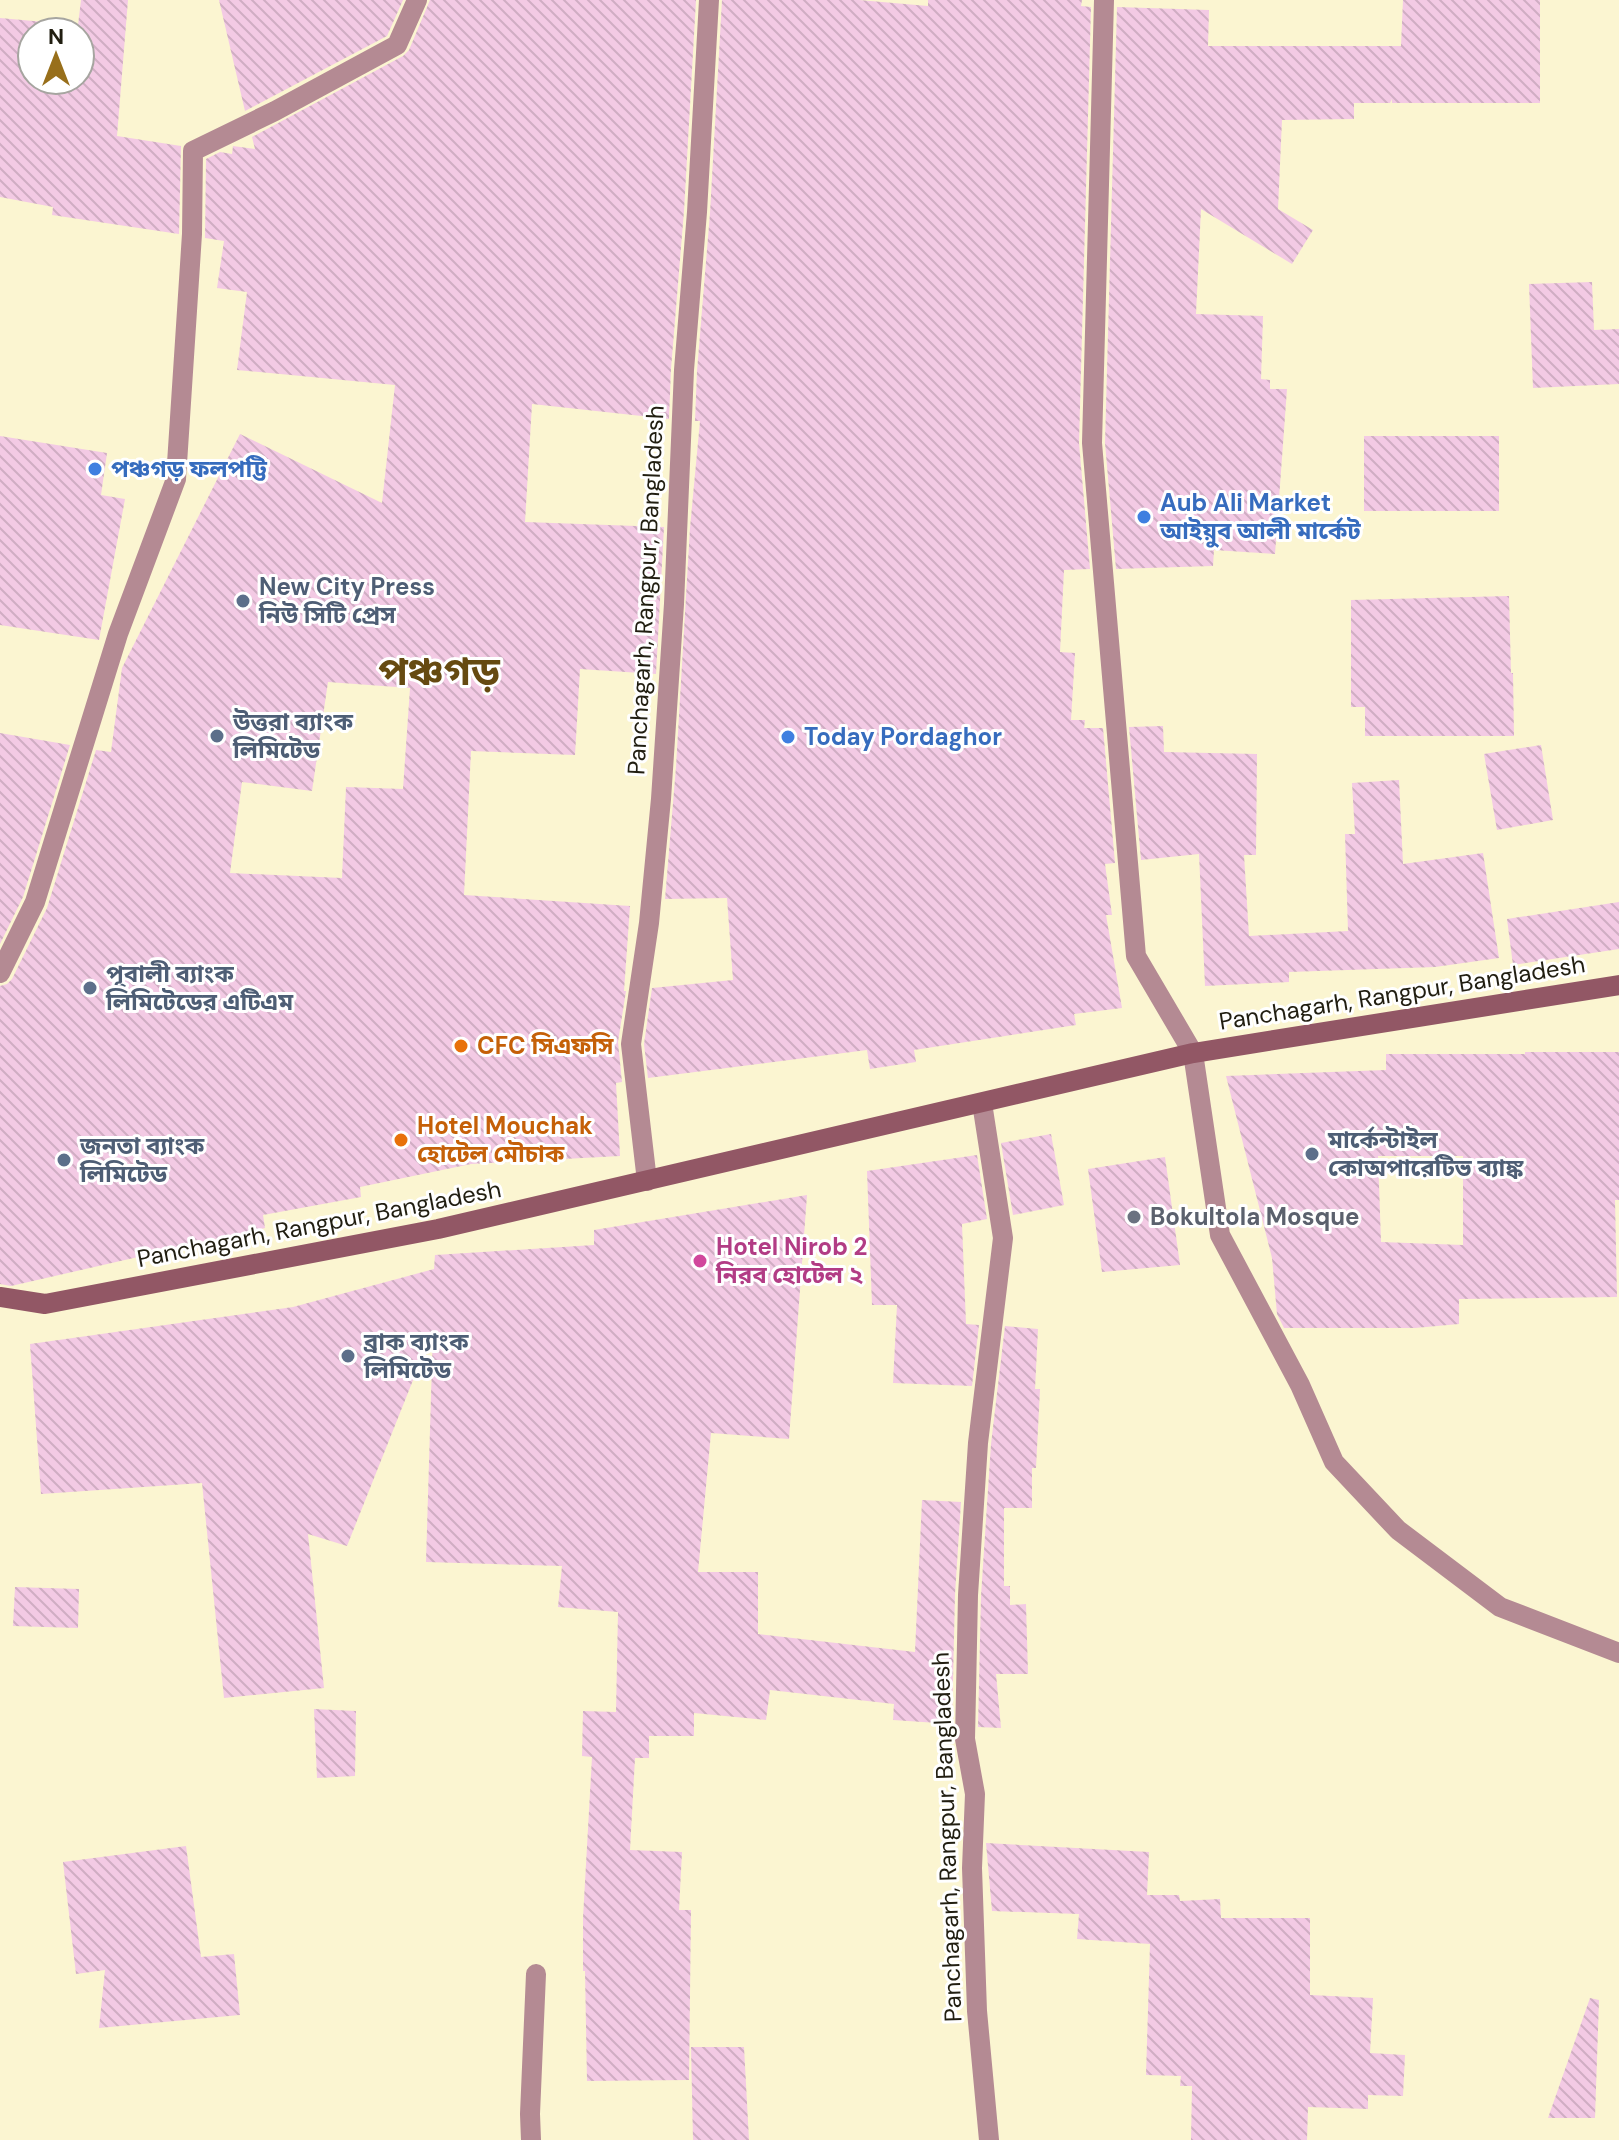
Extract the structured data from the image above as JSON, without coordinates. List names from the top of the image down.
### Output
{
  "streets": {
    "street": ["Panchagarh, Rangpur, Bangladesh"]
  },
  "districts": ["পঞ্চগড়"],
  "places": [
    "পঞ্চগড় ফলপট্টি",
    "Aub Ali Market আইয়ুব আলী মার্কেট",
    "New City Press নিউ সিটি প্রেস",
    "উত্তরা ব্যাংক লিমিটেড",
    "Today Pordaghor",
    "পূবালী ব্যাংক লিমিটেডের এটিএম",
    "CFC সিএফসি",
    "Hotel Mouchak হোটেল মৌচাক",
    "মার্কেন্টাইল কোঅপারেটিভ ব্যাঙ্ক",
    "জনতা ব্যাংক লিমিটেড",
    "Bokultola Mosque",
    "Hotel Nirob 2 নিরব হোটেল ২",
    "ব্রাক ব্যাংক লিমিটেড"
  ],
  "north": "top"
}
